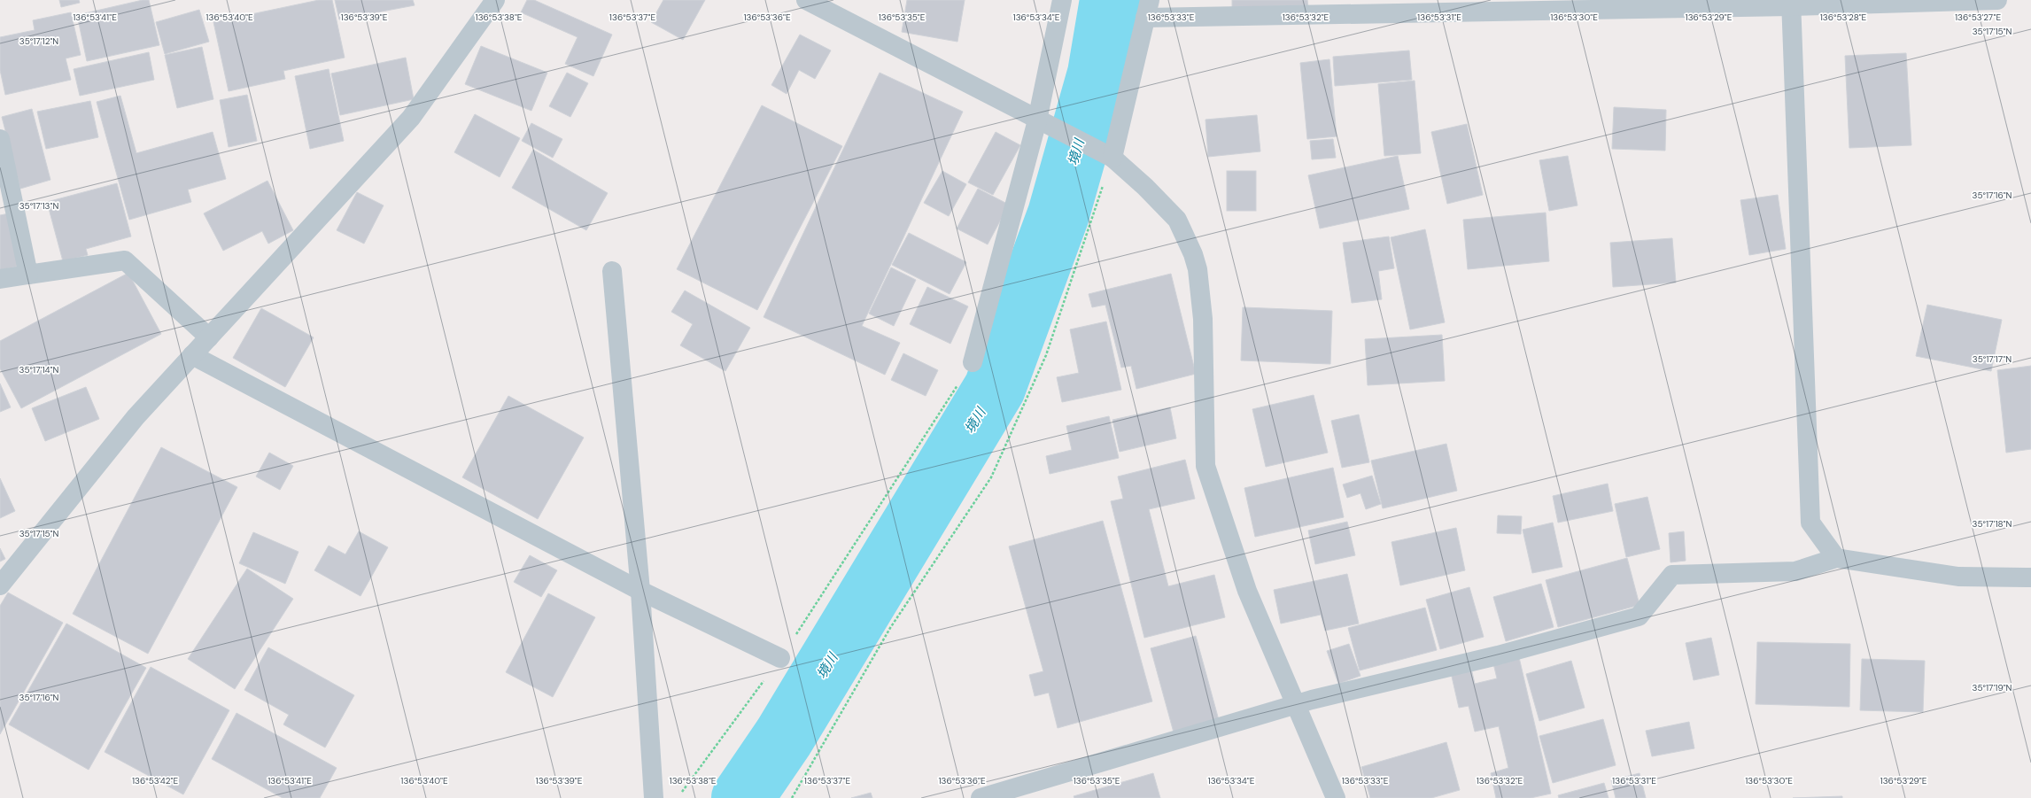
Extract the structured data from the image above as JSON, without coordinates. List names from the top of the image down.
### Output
{
  "water": ["境川"],
  "coordinates": [
    "136°53'28\"E",
    "136°53'27\"E",
    "136°53'41\"E",
    "136°53'40\"E",
    "136°53'39\"E",
    "136°53'38\"E",
    "136°53'37\"E",
    "136°53'36\"E",
    "136°53'35\"E",
    "136°53'34\"E",
    "136°53'33\"E",
    "136°53'32\"E",
    "136°53'31\"E",
    "136°53'30\"E",
    "136°53'29\"E",
    "35°17'15\"N",
    "35°17'12\"N",
    "35°17'16\"N",
    "35°17'13\"N",
    "35°17'17\"N",
    "35°17'14\"N",
    "35°17'18\"N",
    "35°17'19\"N",
    "136°53'42\"E"
  ]
}
